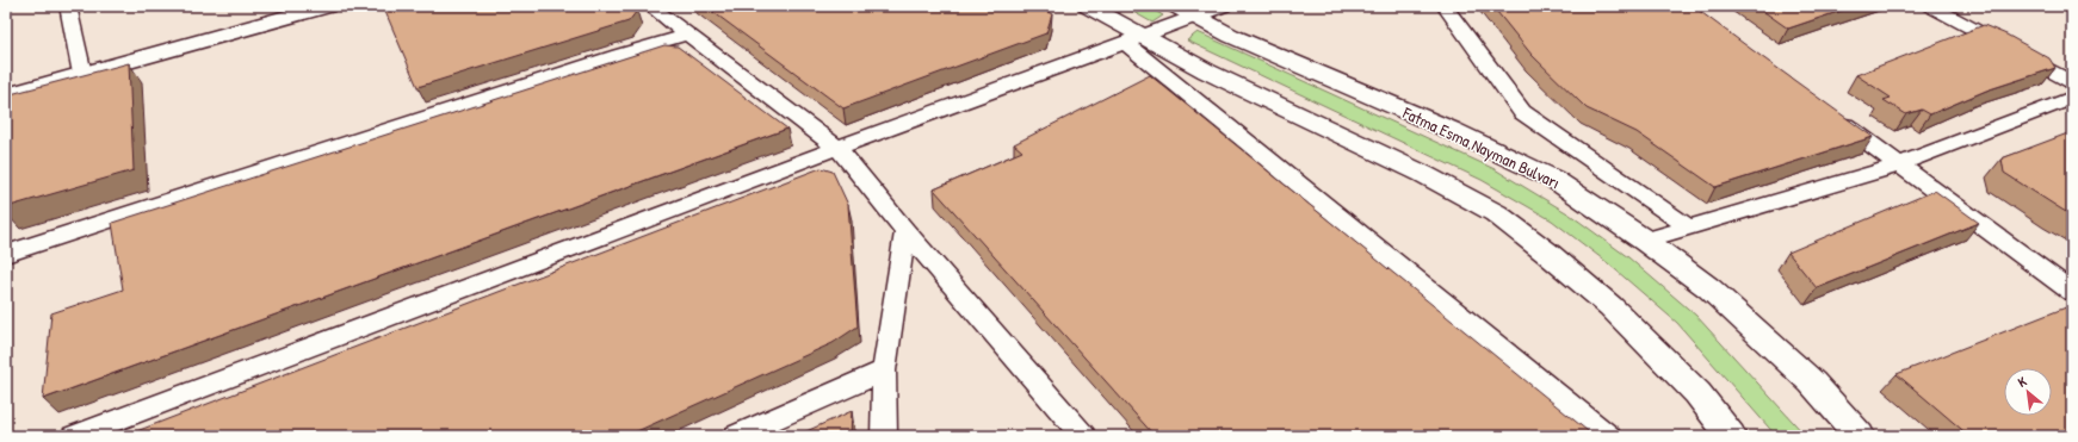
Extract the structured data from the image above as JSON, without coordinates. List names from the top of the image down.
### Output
{
  "streets": {
    "street": ["Fatma Esma Nayman Bulvarı"]
  },
  "north": "top left"
}
